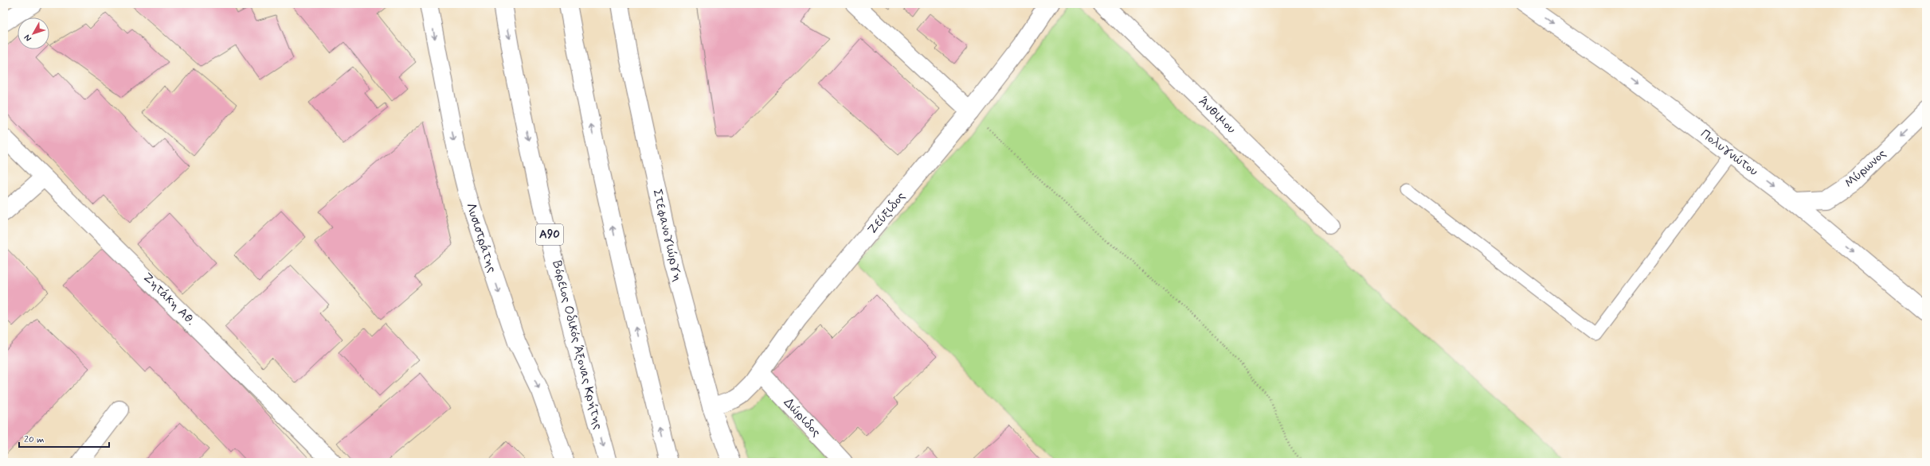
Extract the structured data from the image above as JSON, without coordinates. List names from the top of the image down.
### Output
{
  "streets": {
    "main road": [
      "Άνθιμου",
      "Πολυγνώτου",
      "Μύρωνος",
      "Ζεύξιδος",
      "Α90",
      "Στεφανογιώργη",
      "Λυσιστράτης",
      "Ζητάκη Αθ.",
      "Βόρειος Οδικός Άξονας Κρήτης",
      "Δώριδος"
    ]
  },
  "crossings": [
    ["Πολυγνώτου", "Μύρωνος"],
    ["Ζεύξιδος", "Στεφανογιώργη"],
    ["Ζεύξιδος", "Δώριδος"]
  ],
  "one_way": ["Πολυγνώτου", "Μύρωνος"],
  "scale_bar": "20 m",
  "north": "bottom left"
}
